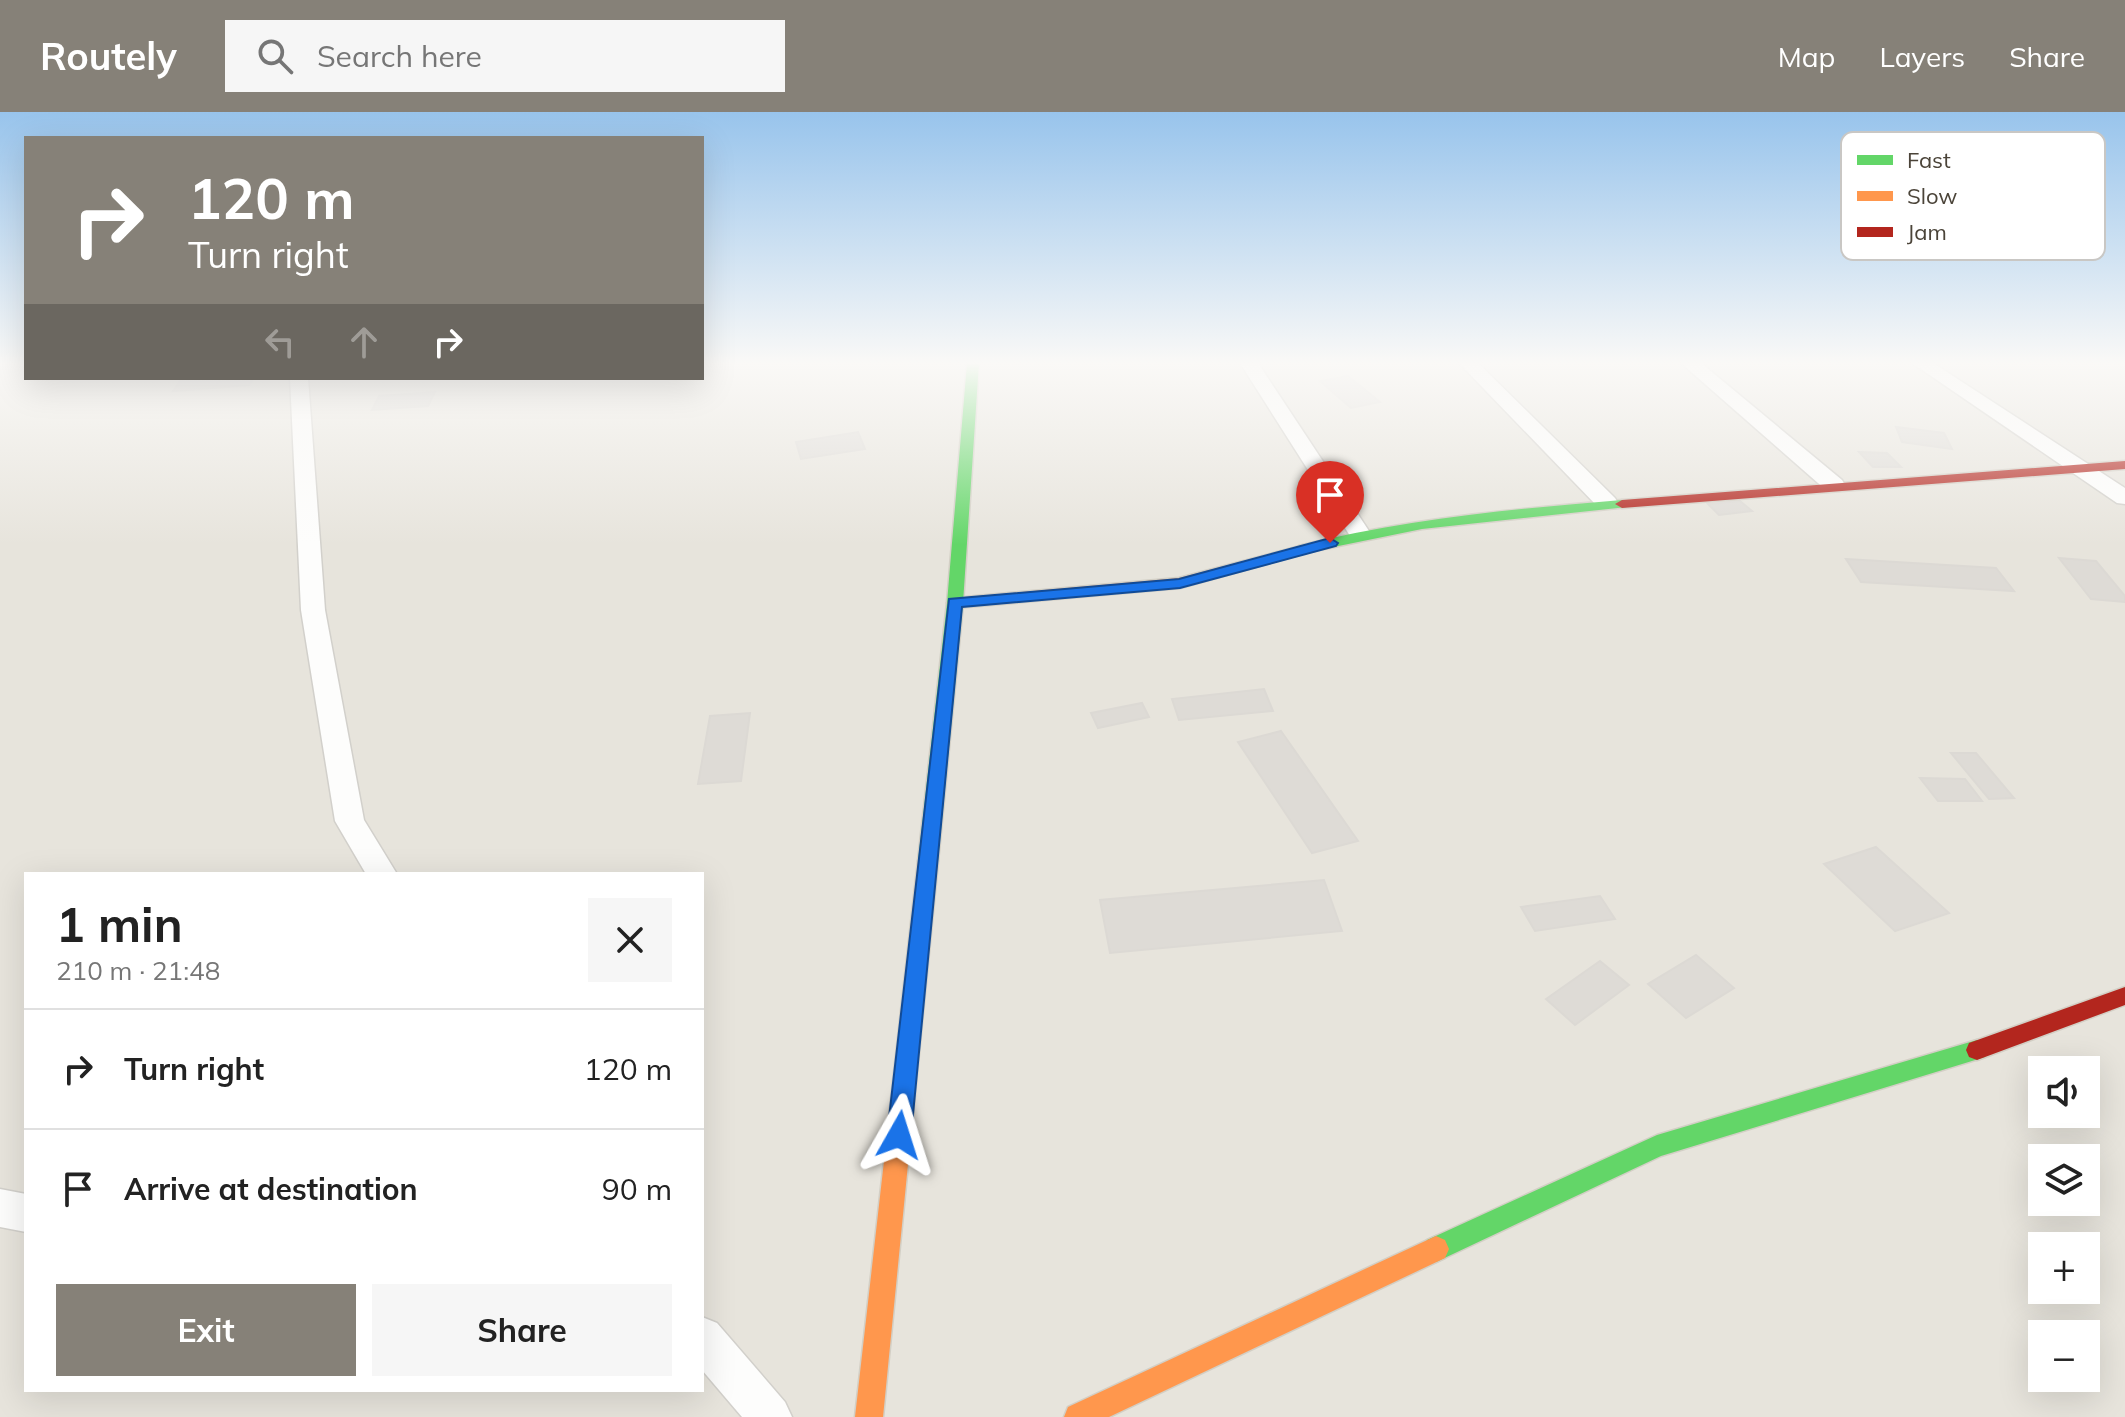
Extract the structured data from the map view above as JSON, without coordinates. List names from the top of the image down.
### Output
{
  "legend": ["Fast", "Slow", "Jam"],
  "page": {
    "header": "Routely",
    "search": "Search here",
    "nav": ["Map", "Layers", "Share"],
    "turn": ["120 m", "Turn right"],
    "heading": ["1 min", "210 m · 21:48"],
    "list": [
      {
        "name": "Turn right",
        "value": "120 m"
      },
      {
        "name": "Arrive at destination",
        "value": "90 m"
      }
    ],
    "map_buttons": ["+", "−"],
    "buttons": ["Exit", "Share"]
  }
}
